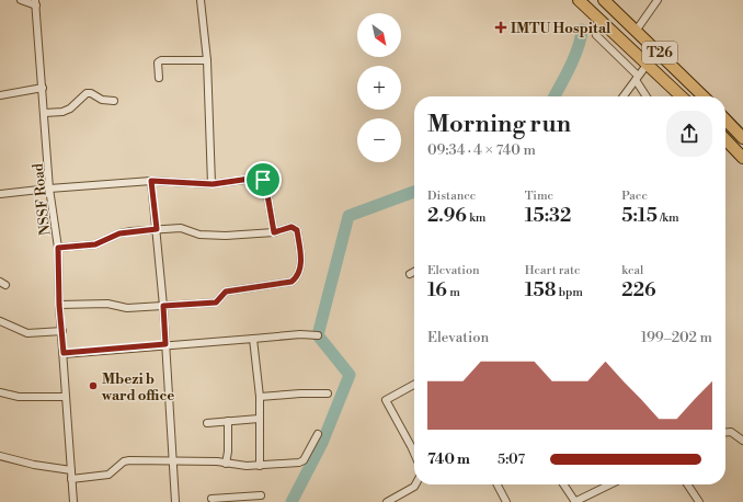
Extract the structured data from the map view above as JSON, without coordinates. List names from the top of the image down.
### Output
{
  "streets": {
    "highway": ["T26"],
    "street": ["NSSF Road"]
  },
  "places": {
    "health": ["IMTU Hospital"],
    "other": ["Mbezi b ward office"]
  },
  "north": "bottom right",
  "page": {
    "map_buttons": ["+", "−"],
    "heading": ["Morning run", "09:34 · 4 × 740 m"],
    "stats": [
      ["Distance", "2.96 km"],
      ["Time", "15:32"],
      ["Pace", "5:15 /km"],
      ["Elevation", "16 m"],
      ["Heart rate", "158 bpm"],
      ["kcal", "226"]
    ],
    "chart": ["Elevation", "199–202 m"],
    "list": [
      {
        "name": "740 m",
        "note": "5:07"
      }
    ]
  }
}
